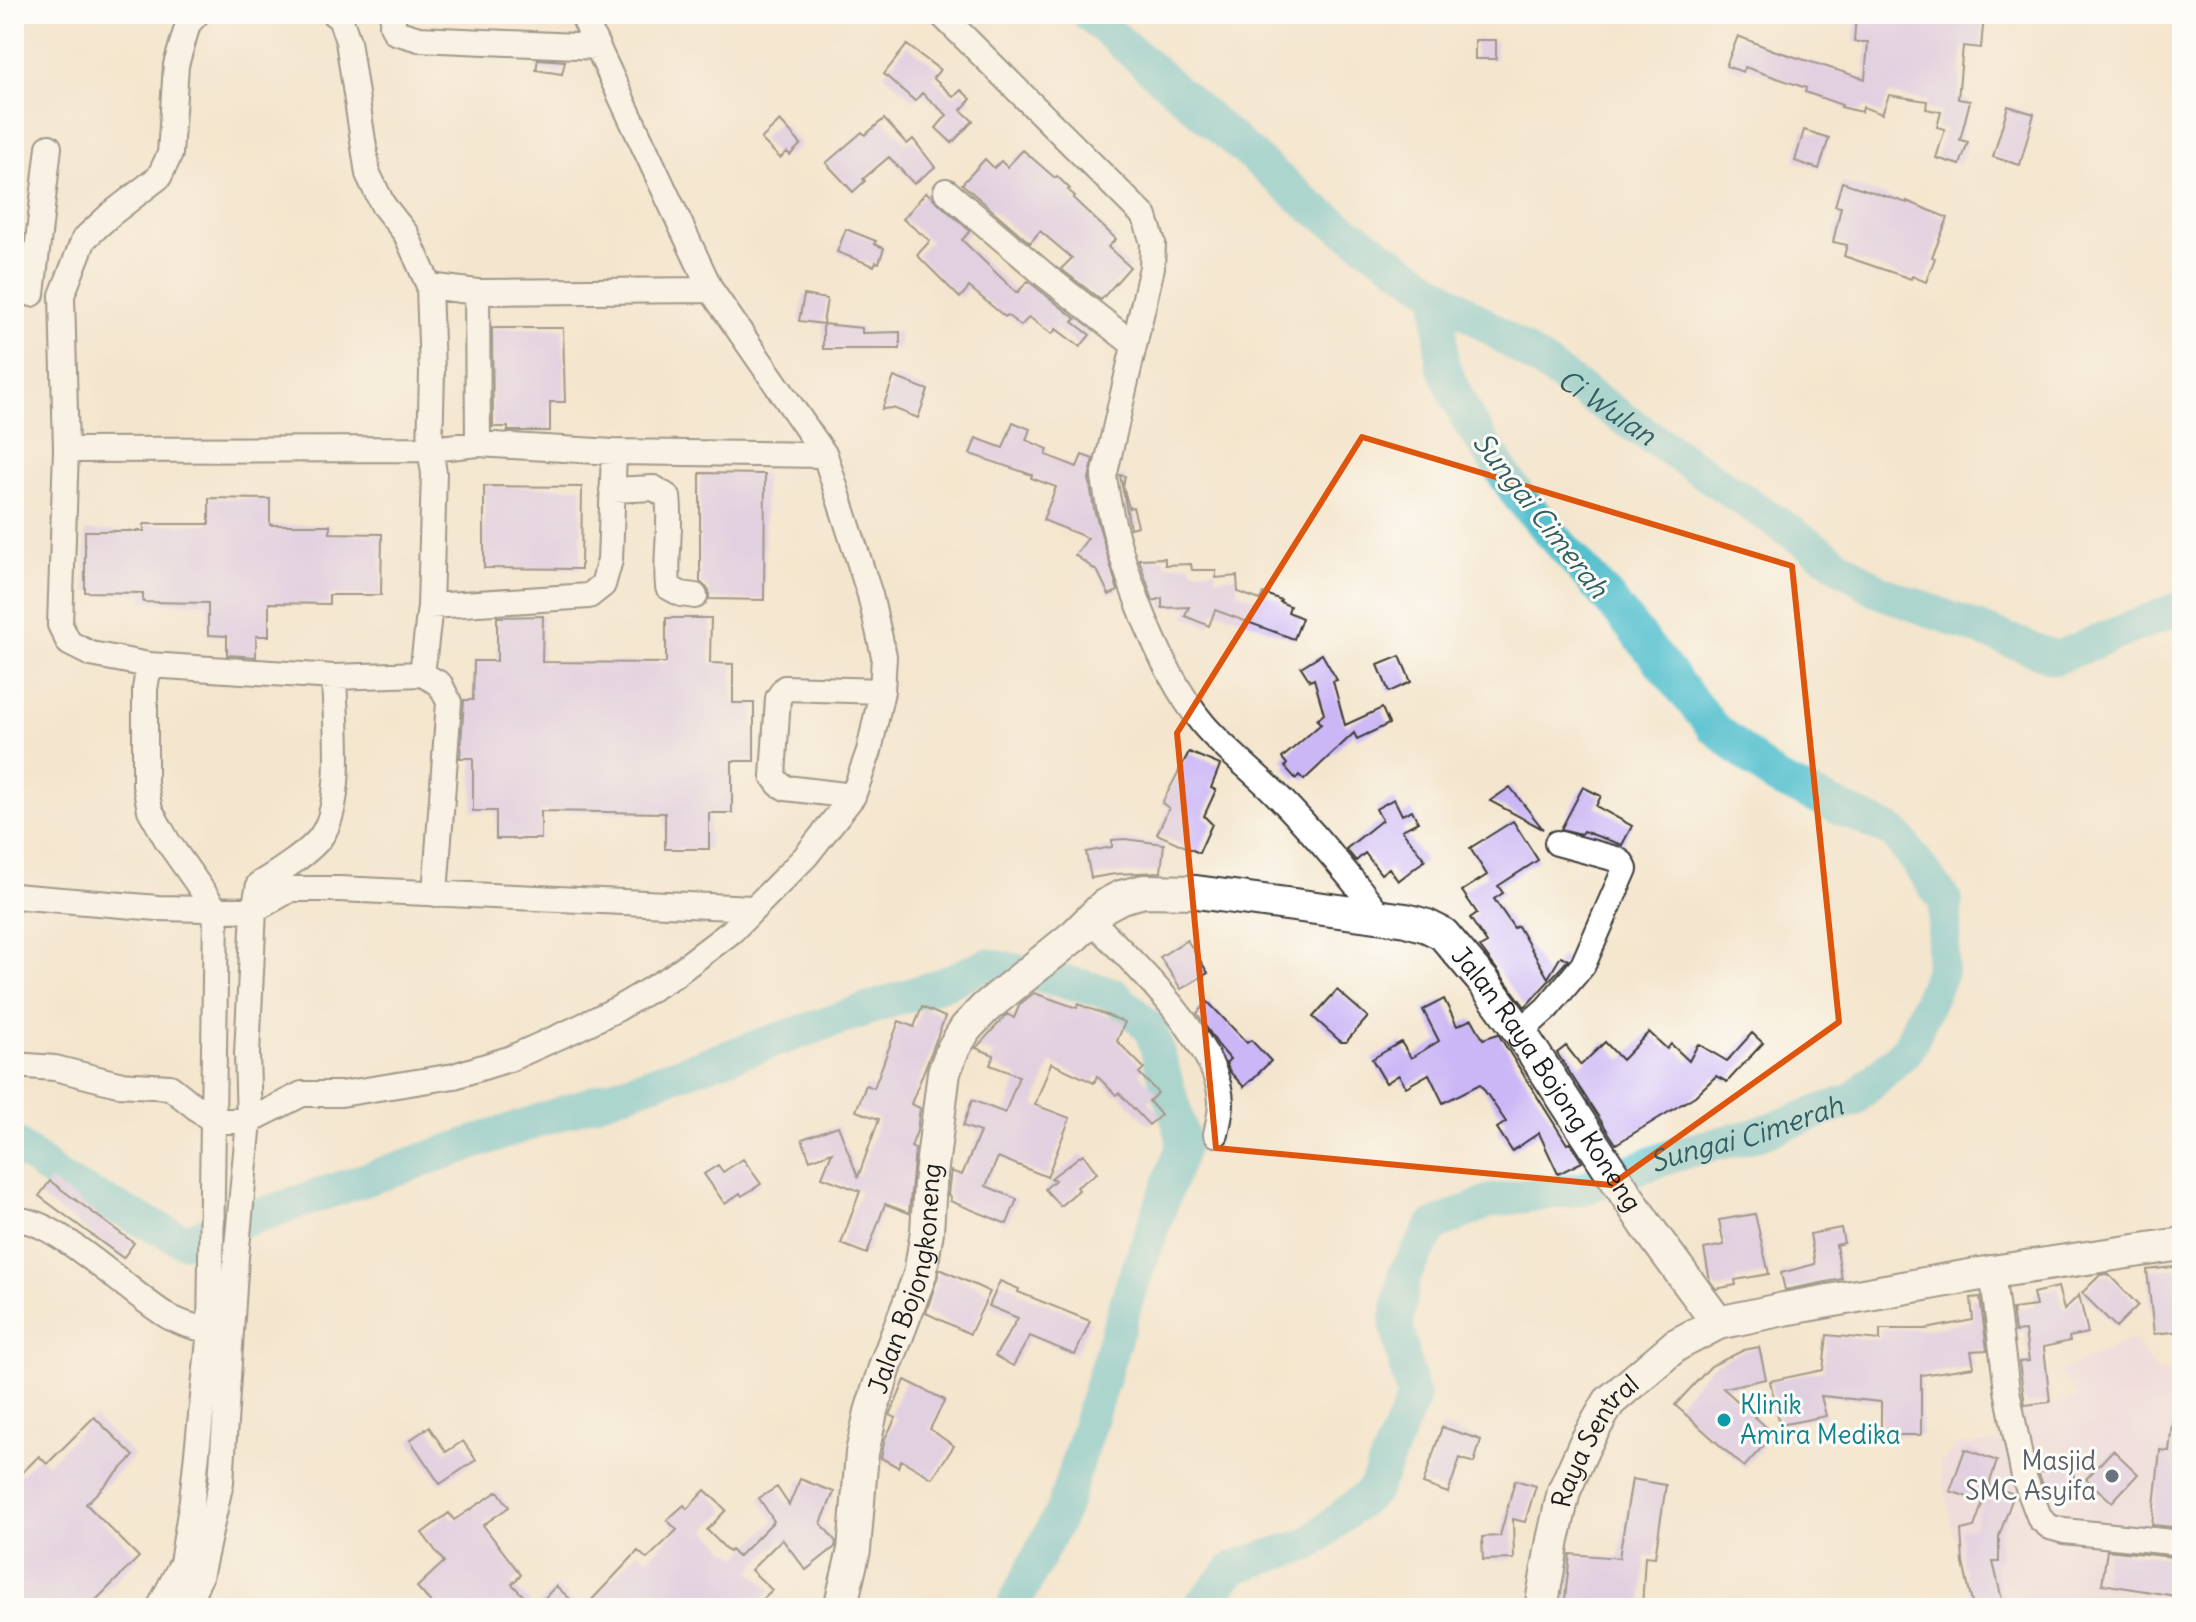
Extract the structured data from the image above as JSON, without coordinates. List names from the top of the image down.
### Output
{
  "streets": {
    "main road": ["Jalan Raya Bojong Koneng", "Jalan Bojongkoneng", "Raya Sentral"]
  },
  "crossings": [
    ["Jalan Raya Bojong Koneng", "Jalan Bojongkoneng"],
    ["Jalan Raya Bojong Koneng", "Raya Sentral"]
  ],
  "water": ["Ci Wulan", "Sungai Cimerah"],
  "places": ["Klinik Amira Medika", "Masjid SMC Asyifa"]
}
